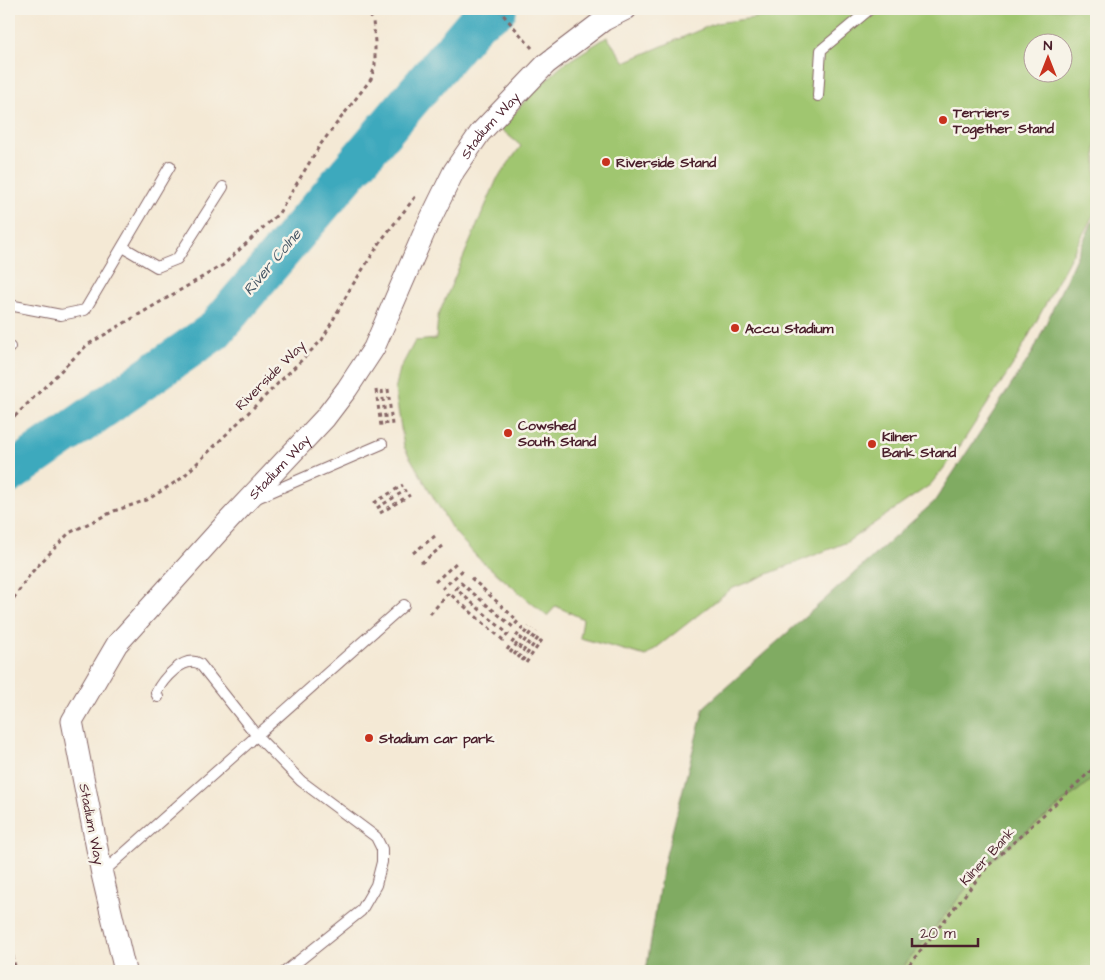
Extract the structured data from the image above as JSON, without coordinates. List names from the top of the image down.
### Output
{
  "streets": {
    "street": ["Stadium Way"],
    "path": ["Riverside Way", "Kilner Bank"]
  },
  "water": ["River Colne"],
  "places": [
    "Terriers Together Stand",
    "Riverside Stand",
    "Accu Stadium",
    "Cowshed South Stand",
    "Kilner Bank Stand",
    "Stadium car park"
  ],
  "scale_bar": "20 m",
  "north": "top"
}
